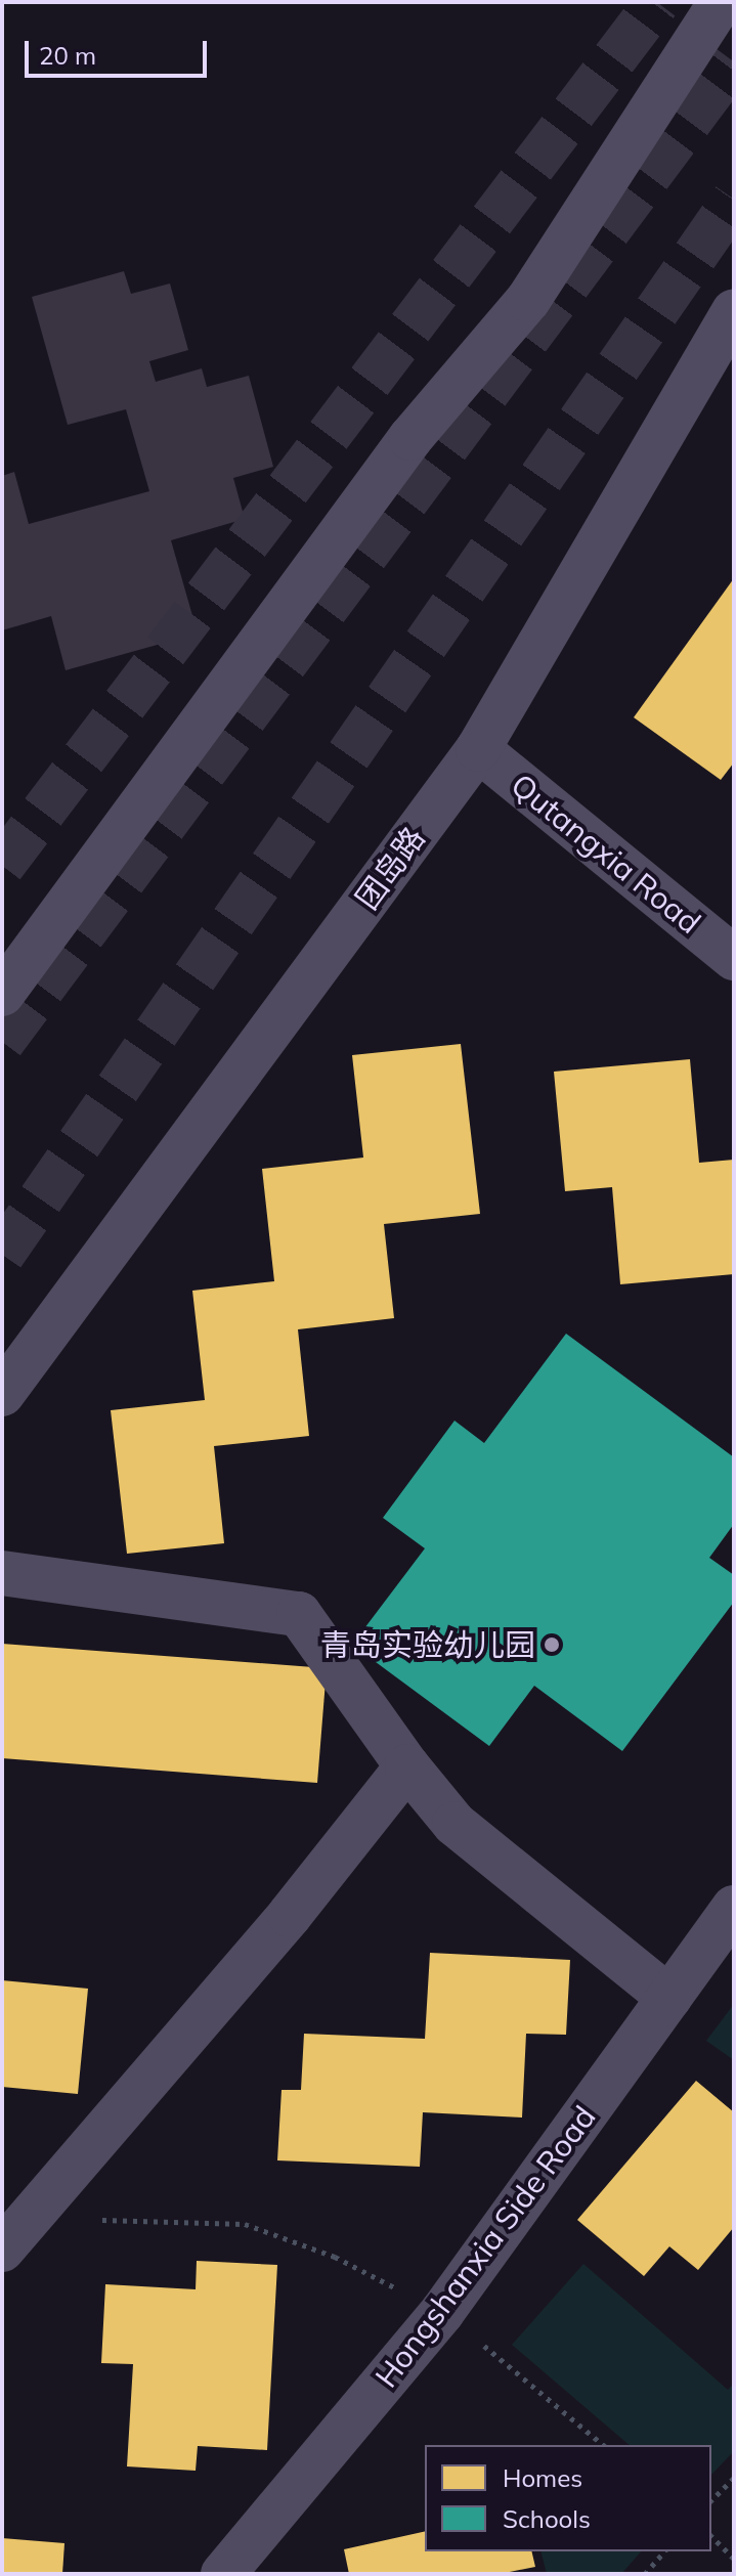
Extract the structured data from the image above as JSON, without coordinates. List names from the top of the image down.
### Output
{
  "streets": {
    "street": ["Qutangxia Road", "团岛路", "Hongshanxia Side Road"]
  },
  "crossings": [
    ["Qutangxia Road", "团岛路"]
  ],
  "places": ["青岛实验幼儿园"],
  "legend": ["Homes", "Schools"],
  "scale_bar": "20 m"
}
